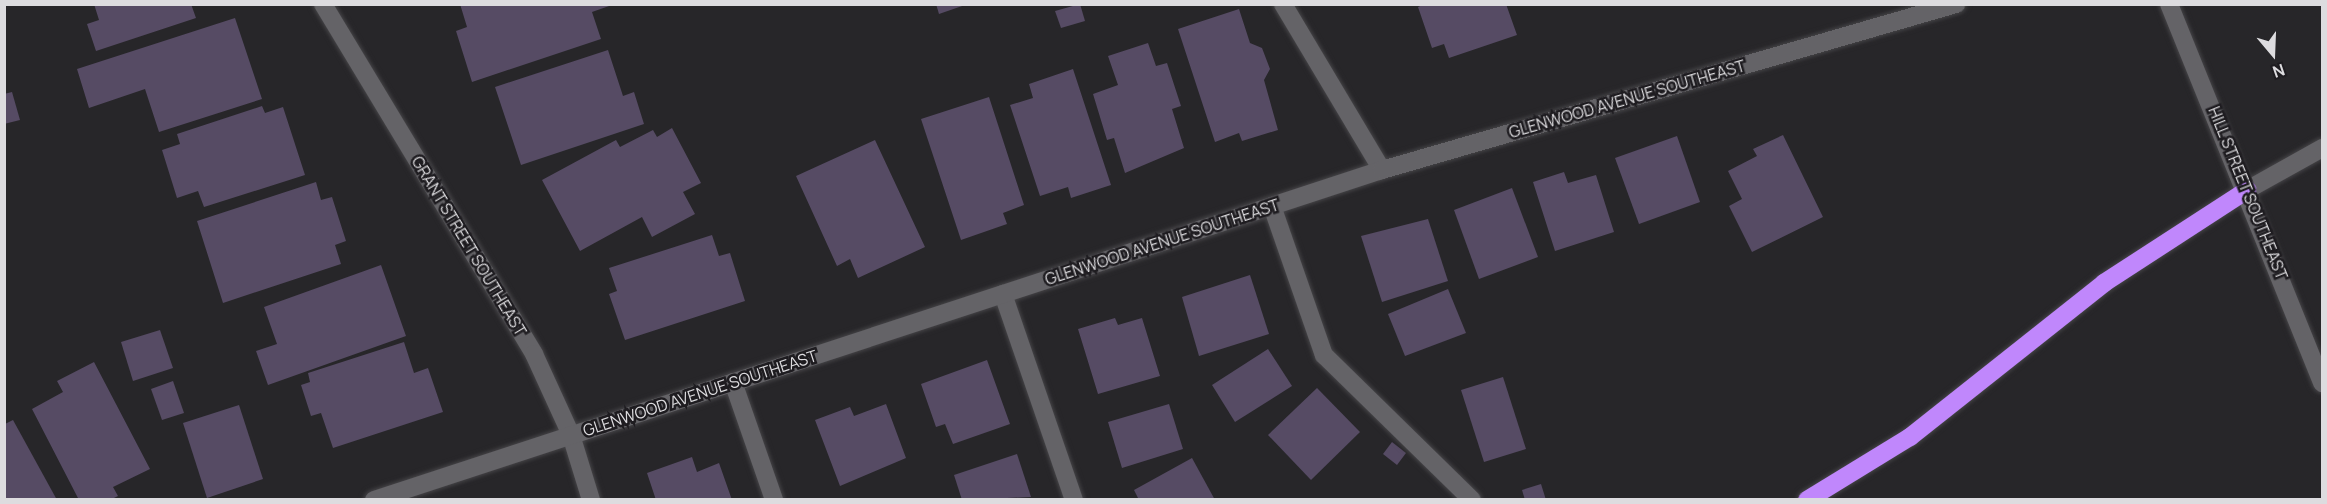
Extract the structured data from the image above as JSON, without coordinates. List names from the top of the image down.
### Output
{
  "streets": {
    "street": ["GLENWOOD AVENUE SOUTHEAST", "HILL STREET SOUTHEAST", "GRANT STREET SOUTHEAST"]
  },
  "crossings": [
    ["GLENWOOD AVENUE SOUTHEAST", "GRANT STREET SOUTHEAST"]
  ],
  "north": "bottom"
}
